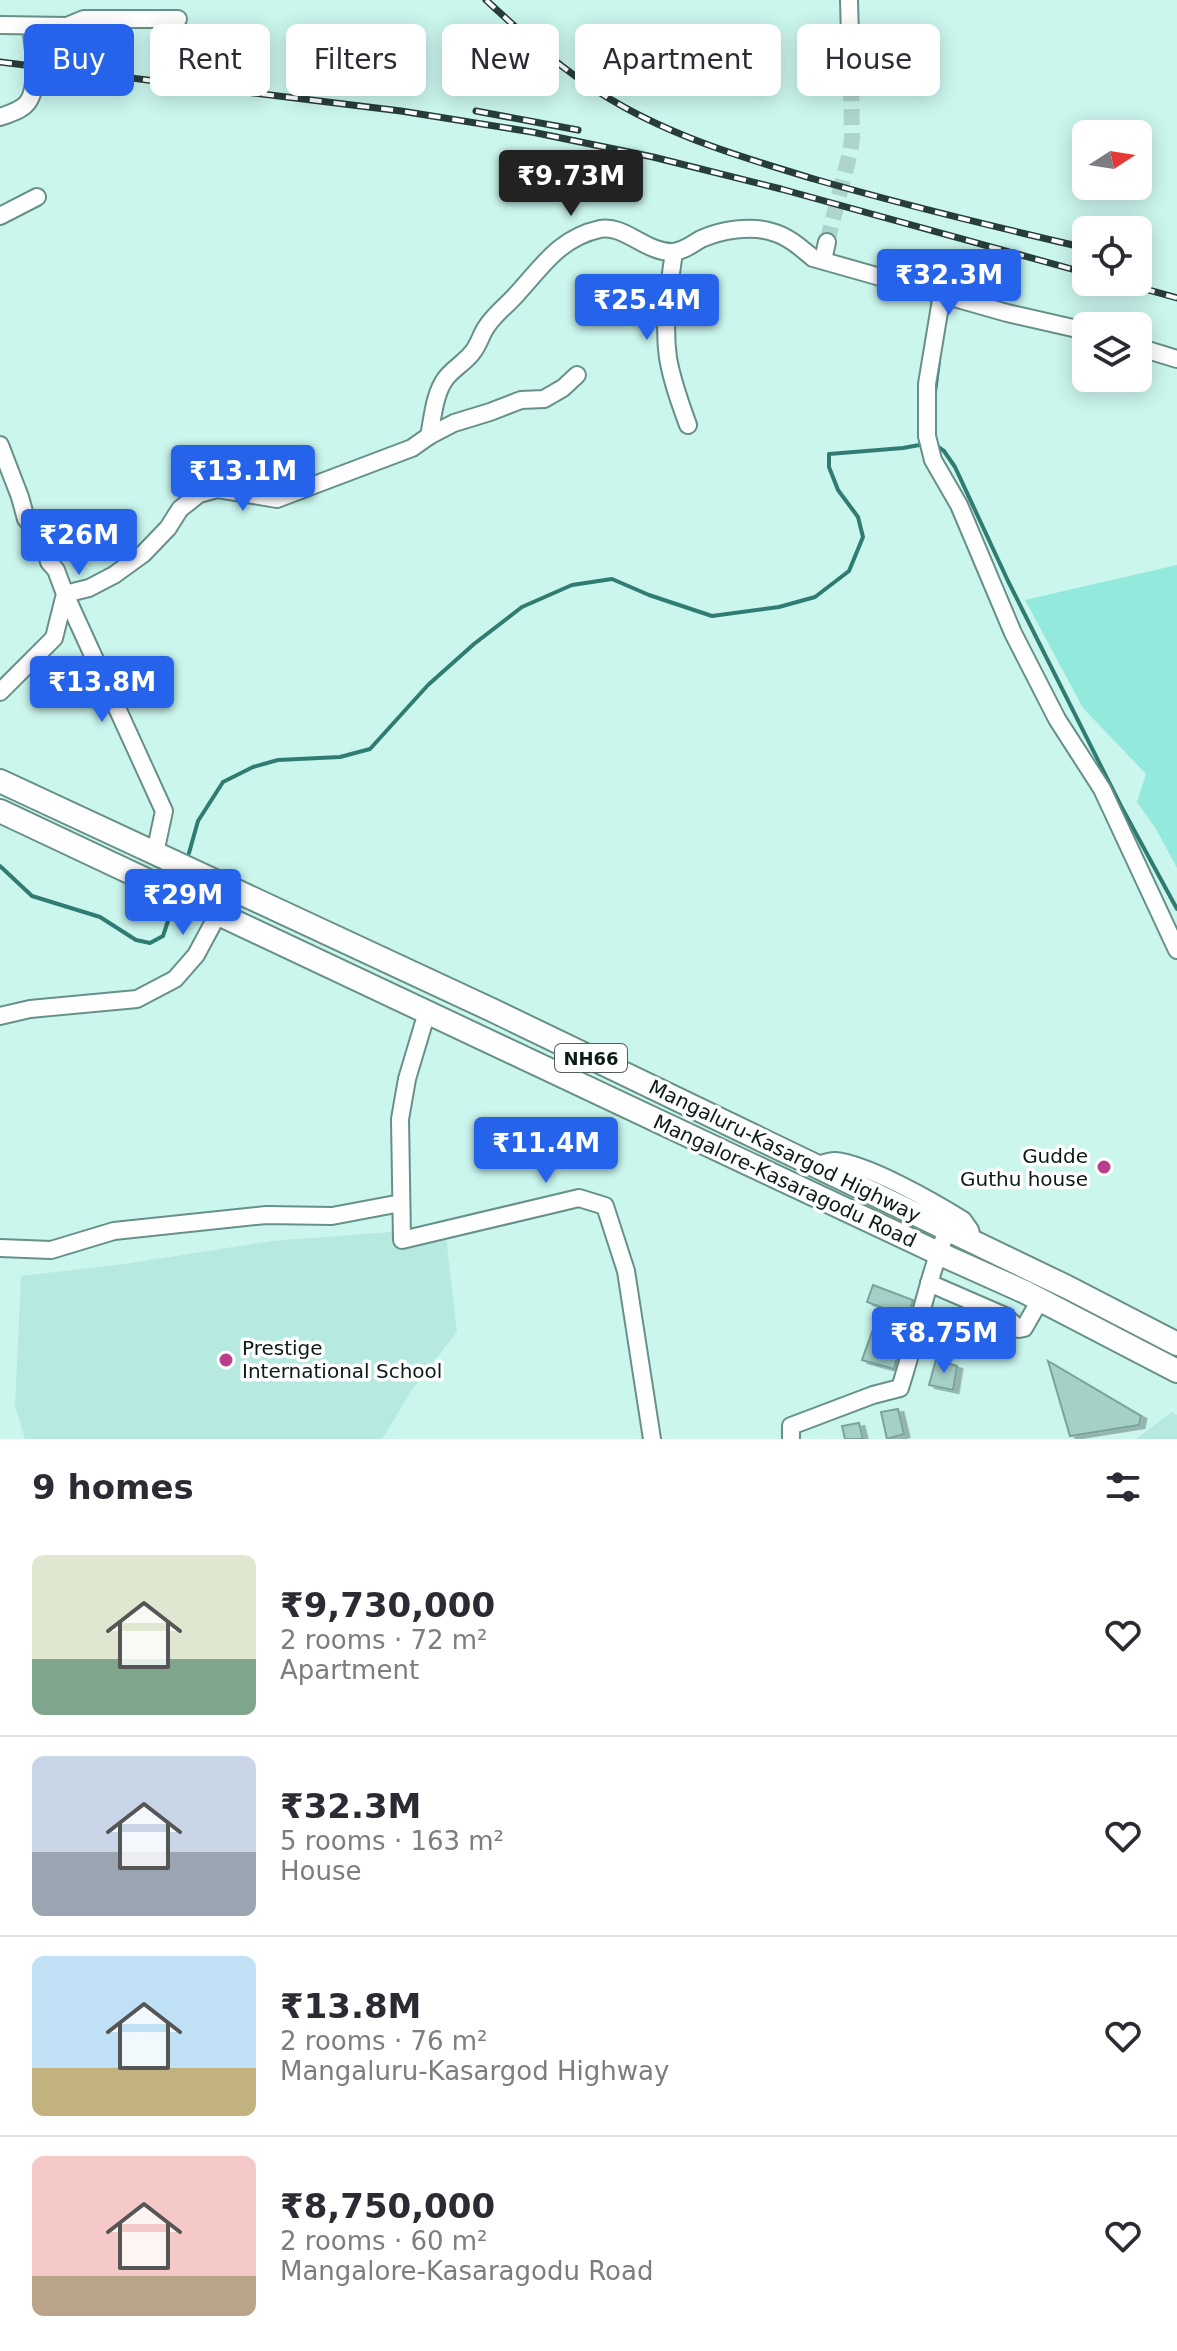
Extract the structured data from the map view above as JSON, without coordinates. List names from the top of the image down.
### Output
{
  "streets": {
    "highway": ["NH66", "Mangaluru-Kasargod Highway", "Mangalore-Kasaragodu Road"]
  },
  "places": ["Gudde Guthu house", "Prestige International School"],
  "north": "right",
  "page": {
    "chip": [
      "Buy",
      "Rent",
      "Filters",
      "New",
      "Apartment",
      "House"
    ],
    "price": [
      "₹9.73M",
      "₹32.3M",
      "₹25.4M",
      "₹13.1M",
      "₹26M",
      "₹13.8M",
      "₹29M",
      "₹11.4M",
      "₹8.75M"
    ],
    "heading": "9 homes",
    "list": [
      {
        "name": "₹9,730,000",
        "note": "2 rooms · 72 m² · Apartment"
      },
      {
        "name": "₹32.3M",
        "note": "5 rooms · 163 m² · House"
      },
      {
        "name": "₹13.8M",
        "note": "2 rooms · 76 m² · Mangaluru-Kasargod Highway"
      },
      {
        "name": "₹8,750,000",
        "note": "2 rooms · 60 m² · Mangalore-Kasaragodu Road"
      }
    ]
  }
}
